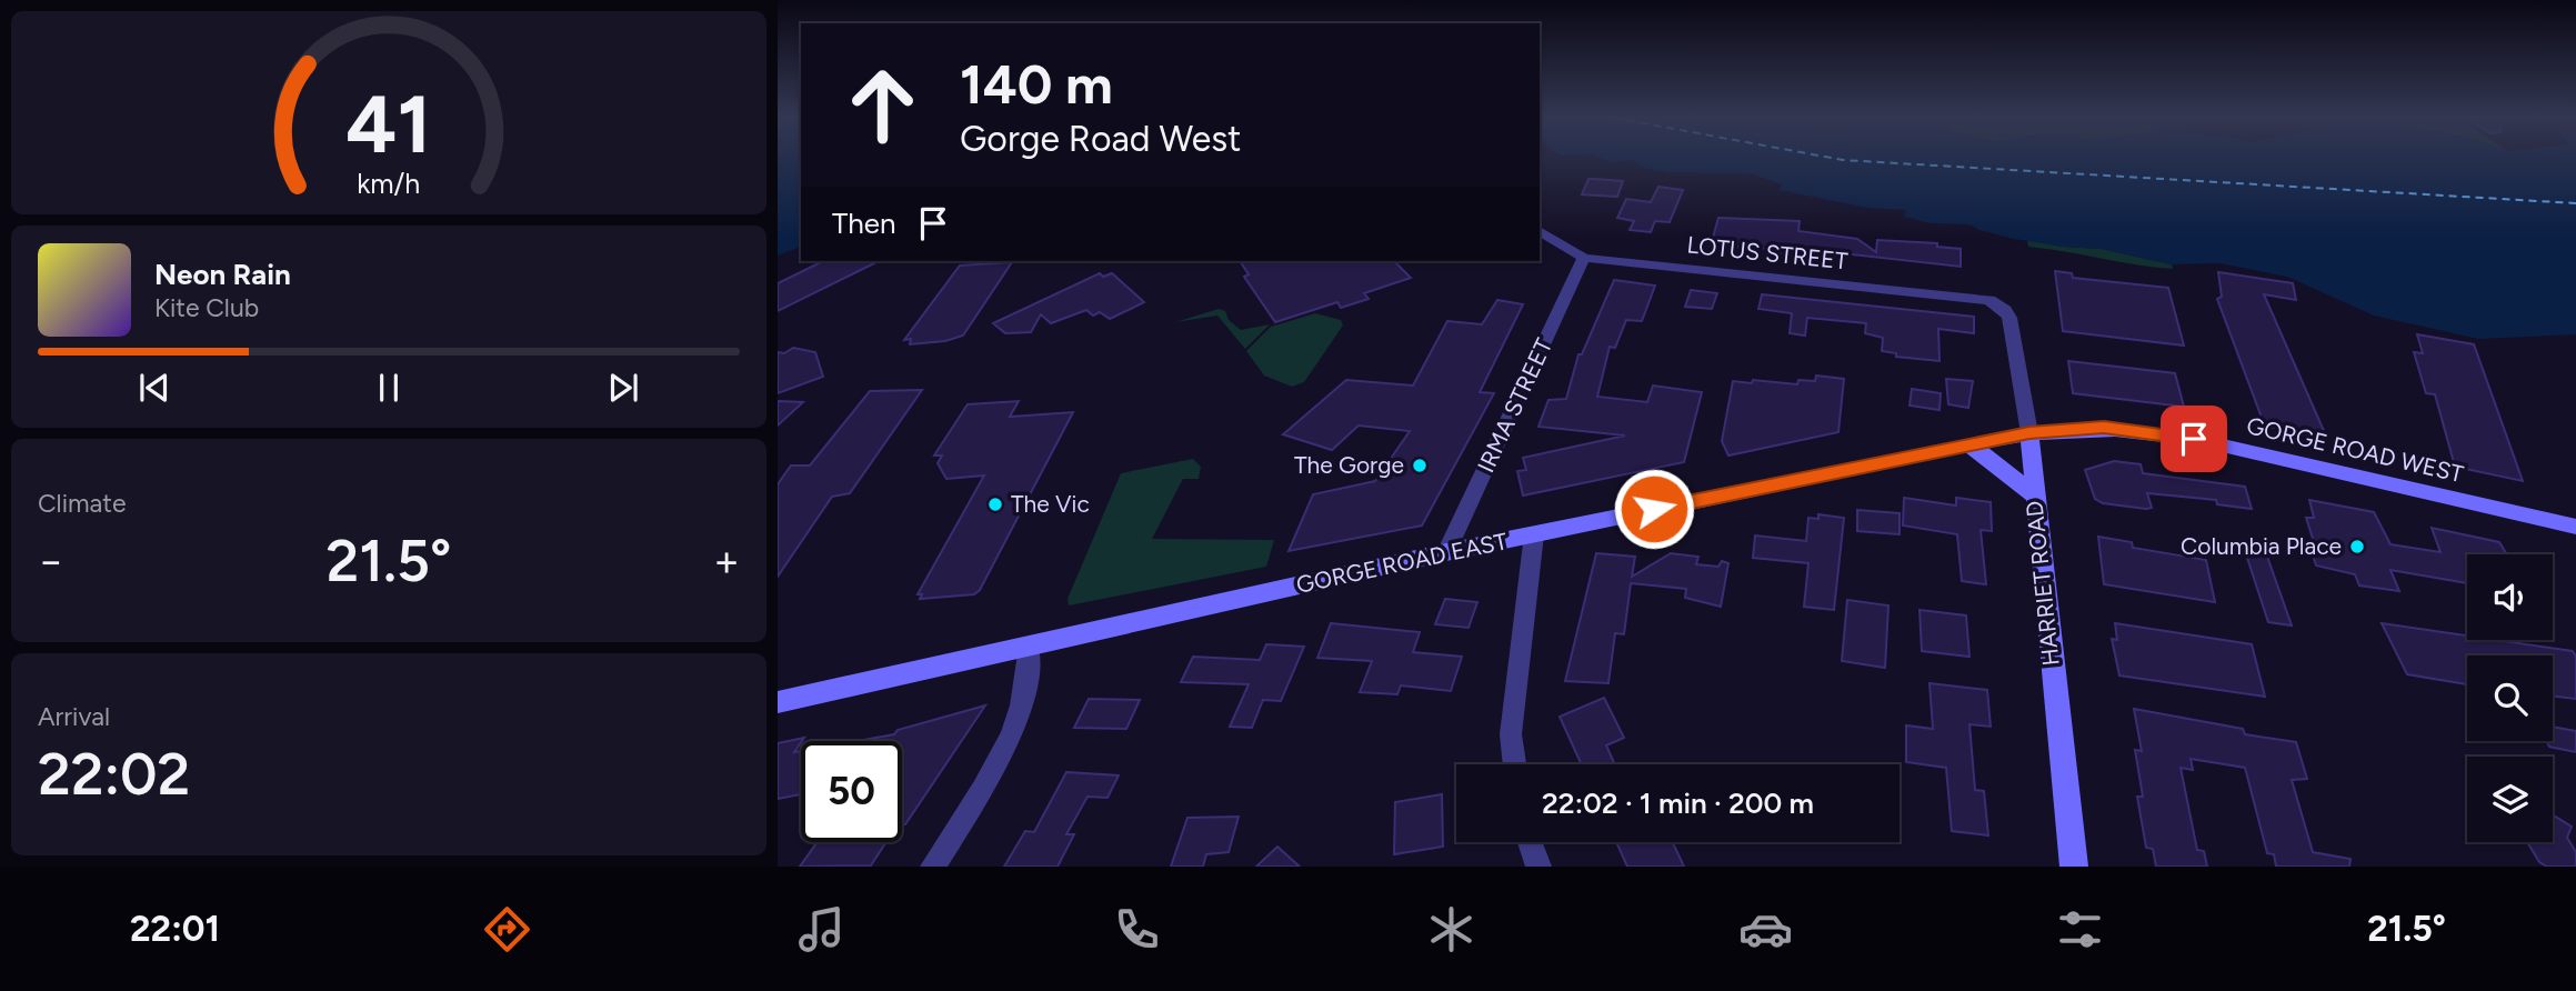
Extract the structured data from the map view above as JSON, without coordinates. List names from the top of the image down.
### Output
{
  "streets": {
    "main road": ["GORGE ROAD WEST", "GORGE ROAD EAST", "HARRIET ROAD"],
    "street": ["LOTUS STREET", "IRMA STREET"]
  },
  "crossings": [
    ["LOTUS STREET", "IRMA STREET"],
    ["LOTUS STREET", "HARRIET ROAD"],
    ["IRMA STREET", "GORGE ROAD EAST"],
    ["GORGE ROAD WEST", "GORGE ROAD EAST"],
    ["GORGE ROAD WEST", "HARRIET ROAD"],
    ["GORGE ROAD EAST", "HARRIET ROAD"]
  ],
  "places": ["The Gorge", "The Vic", "Columbia Place"],
  "page": {
    "turn": ["140 m", "Gorge Road West"],
    "then": "Then",
    "song": ["Neon Rain", "Kite Club"],
    "tile": [
      "Climate",
      ["Arrival", "22:02"]
    ],
    "heat": ["−", "21.5°", "+"],
    "limit": "50",
    "trip": "22:02 · 1 min · 200 m",
    "tabs": ["22:01", "21.5°"],
    "gauge": ["41", "km/h"]
  }
}
